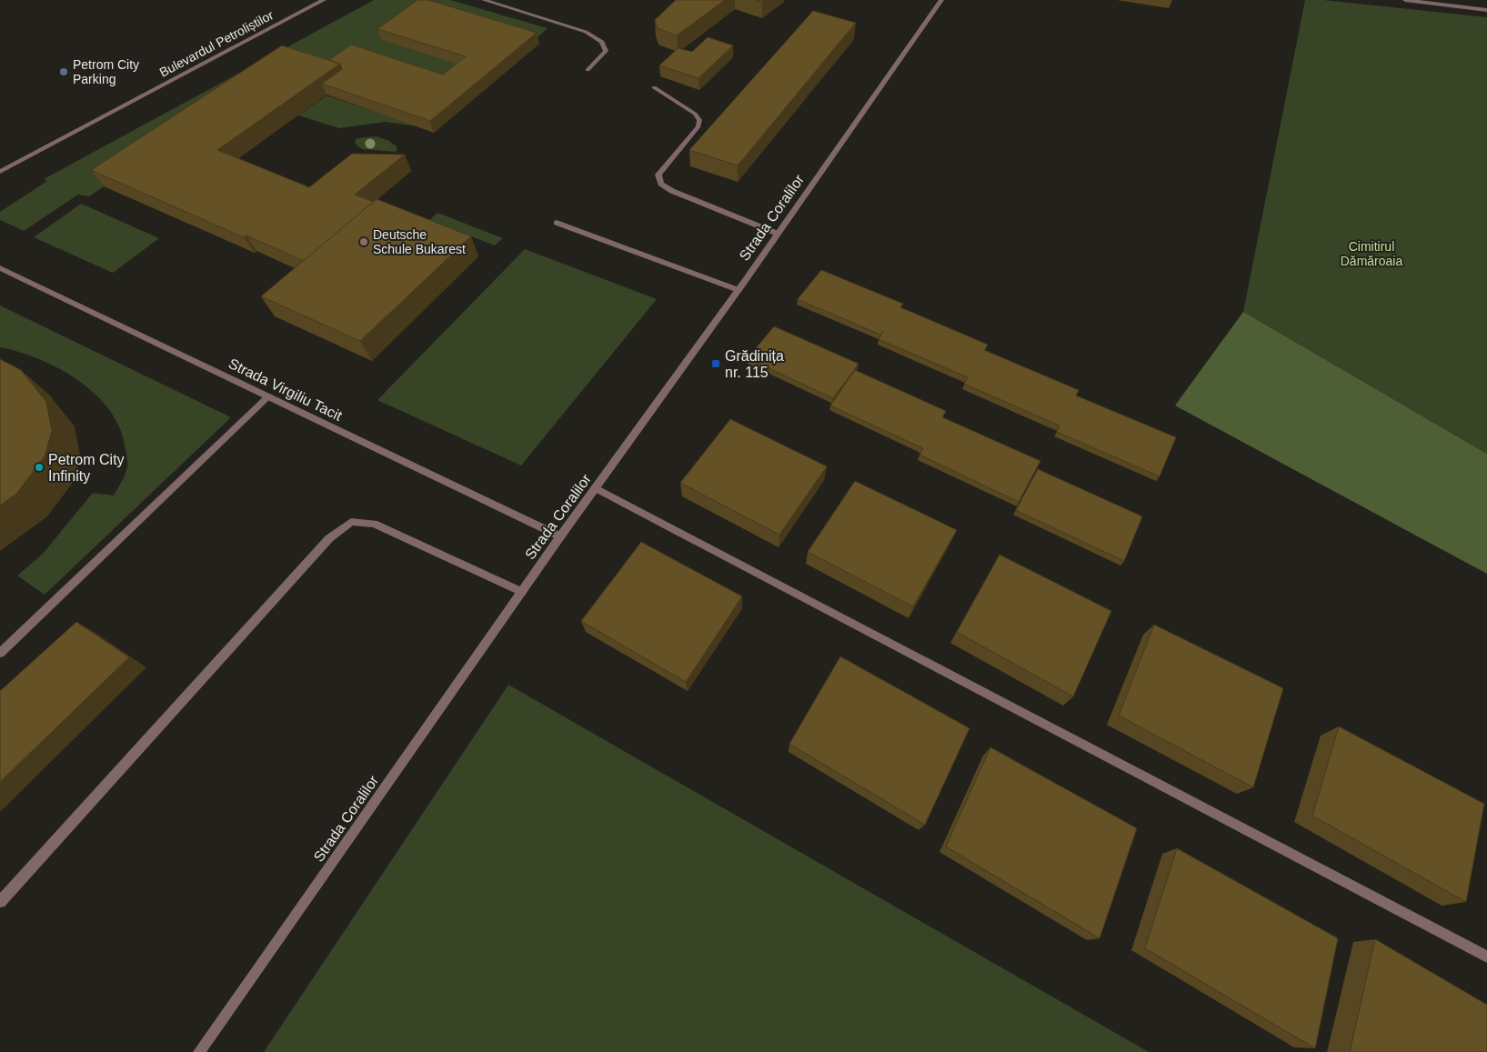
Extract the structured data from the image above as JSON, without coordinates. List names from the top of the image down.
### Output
{
  "streets": {
    "street": ["Bulevardul Petroliștilor", "Strada Coralilor", "Strada Virgiliu Tacit"]
  },
  "crossings": [
    ["Strada Coralilor", "Strada Virgiliu Tacit"]
  ],
  "parks": ["Cimitirul Dămăroaia"],
  "places": {
    "other": ["Petrom City Parking", "Deutsche Schule Bukarest", "Petrom City Infinity"],
    "transit": ["Grădinița nr. 115"]
  }
}
